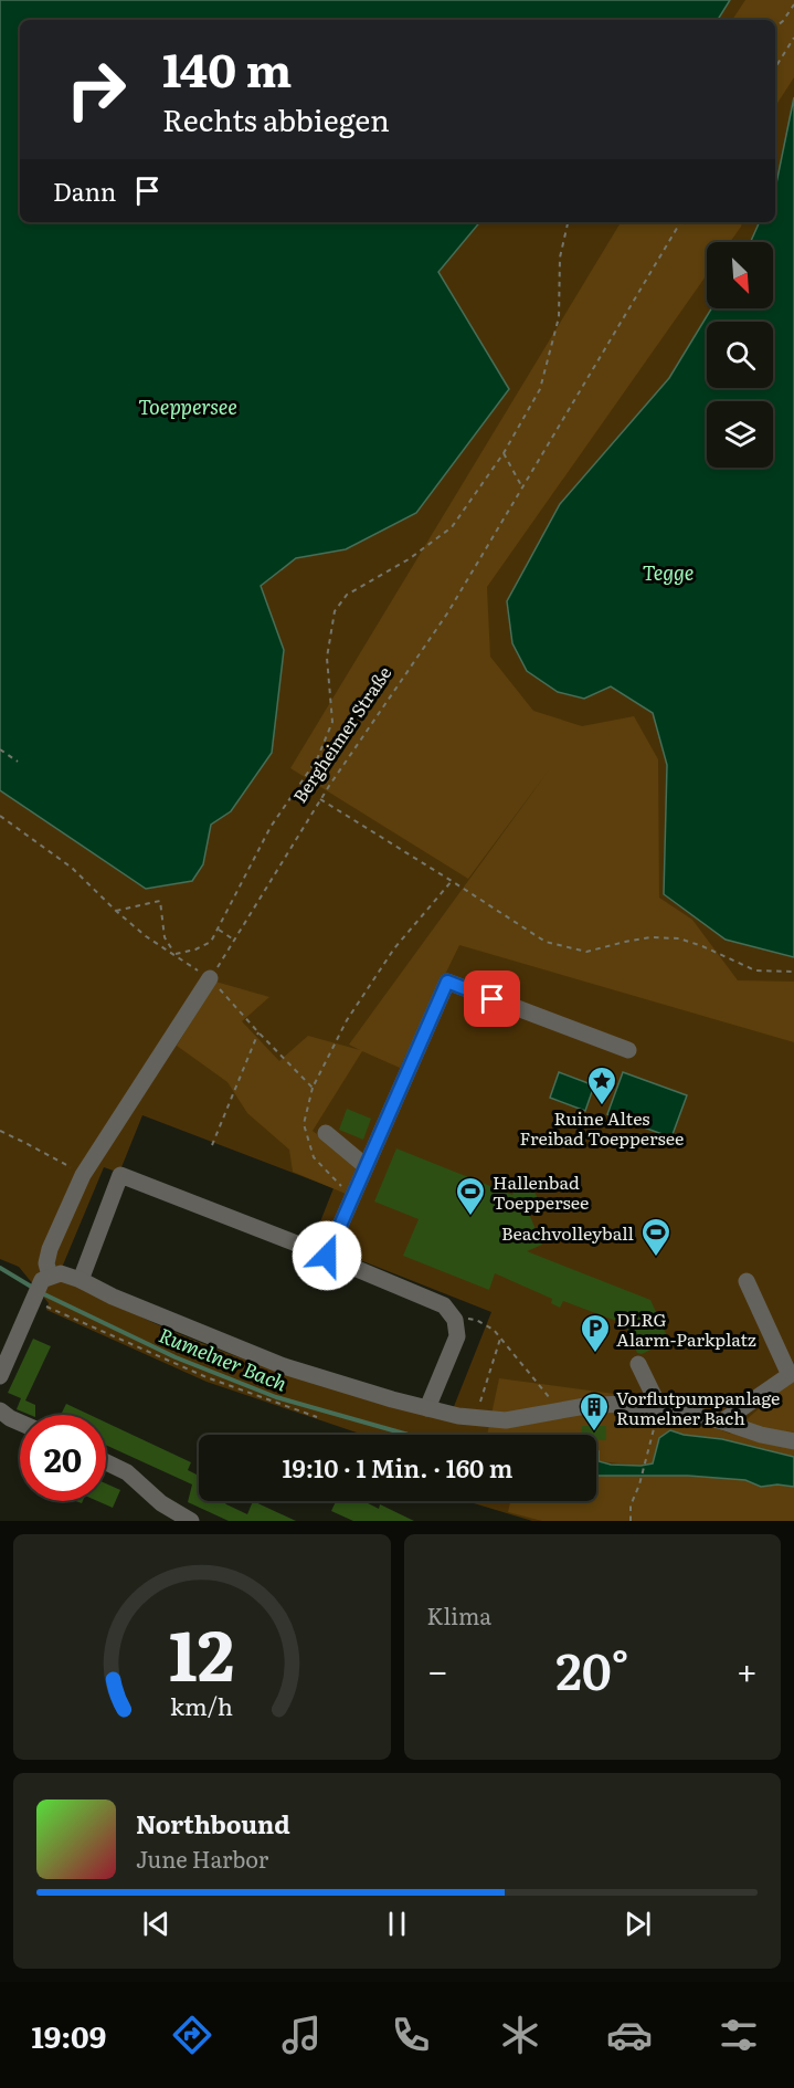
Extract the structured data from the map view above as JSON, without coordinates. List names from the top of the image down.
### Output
{
  "streets": {
    "path": ["Bergheimer Straße"]
  },
  "water": ["Toeppersee", "Tegge", "Rumelner Bach"],
  "places": {
    "place": ["Ruine Altes Freibad Toeppersee"],
    "sports": ["Hallenbad Toeppersee", "Beachvolleyball"],
    "parking": ["DLRG Alarm-Parkplatz"],
    "building": ["Vorflutpumpanlage Rumelner Bach"]
  },
  "north": "bottom right",
  "page": {
    "turn": ["140 m", "Rechts abbiegen"],
    "then": "Dann",
    "limit": "20",
    "trip": "19:10 · 1 Min. · 160 m",
    "tile": "Klima",
    "heat": ["−", "20°", "+"],
    "song": ["Northbound", "June Harbor"],
    "tabs": "19:09",
    "gauge": ["12", "km/h"]
  }
}
